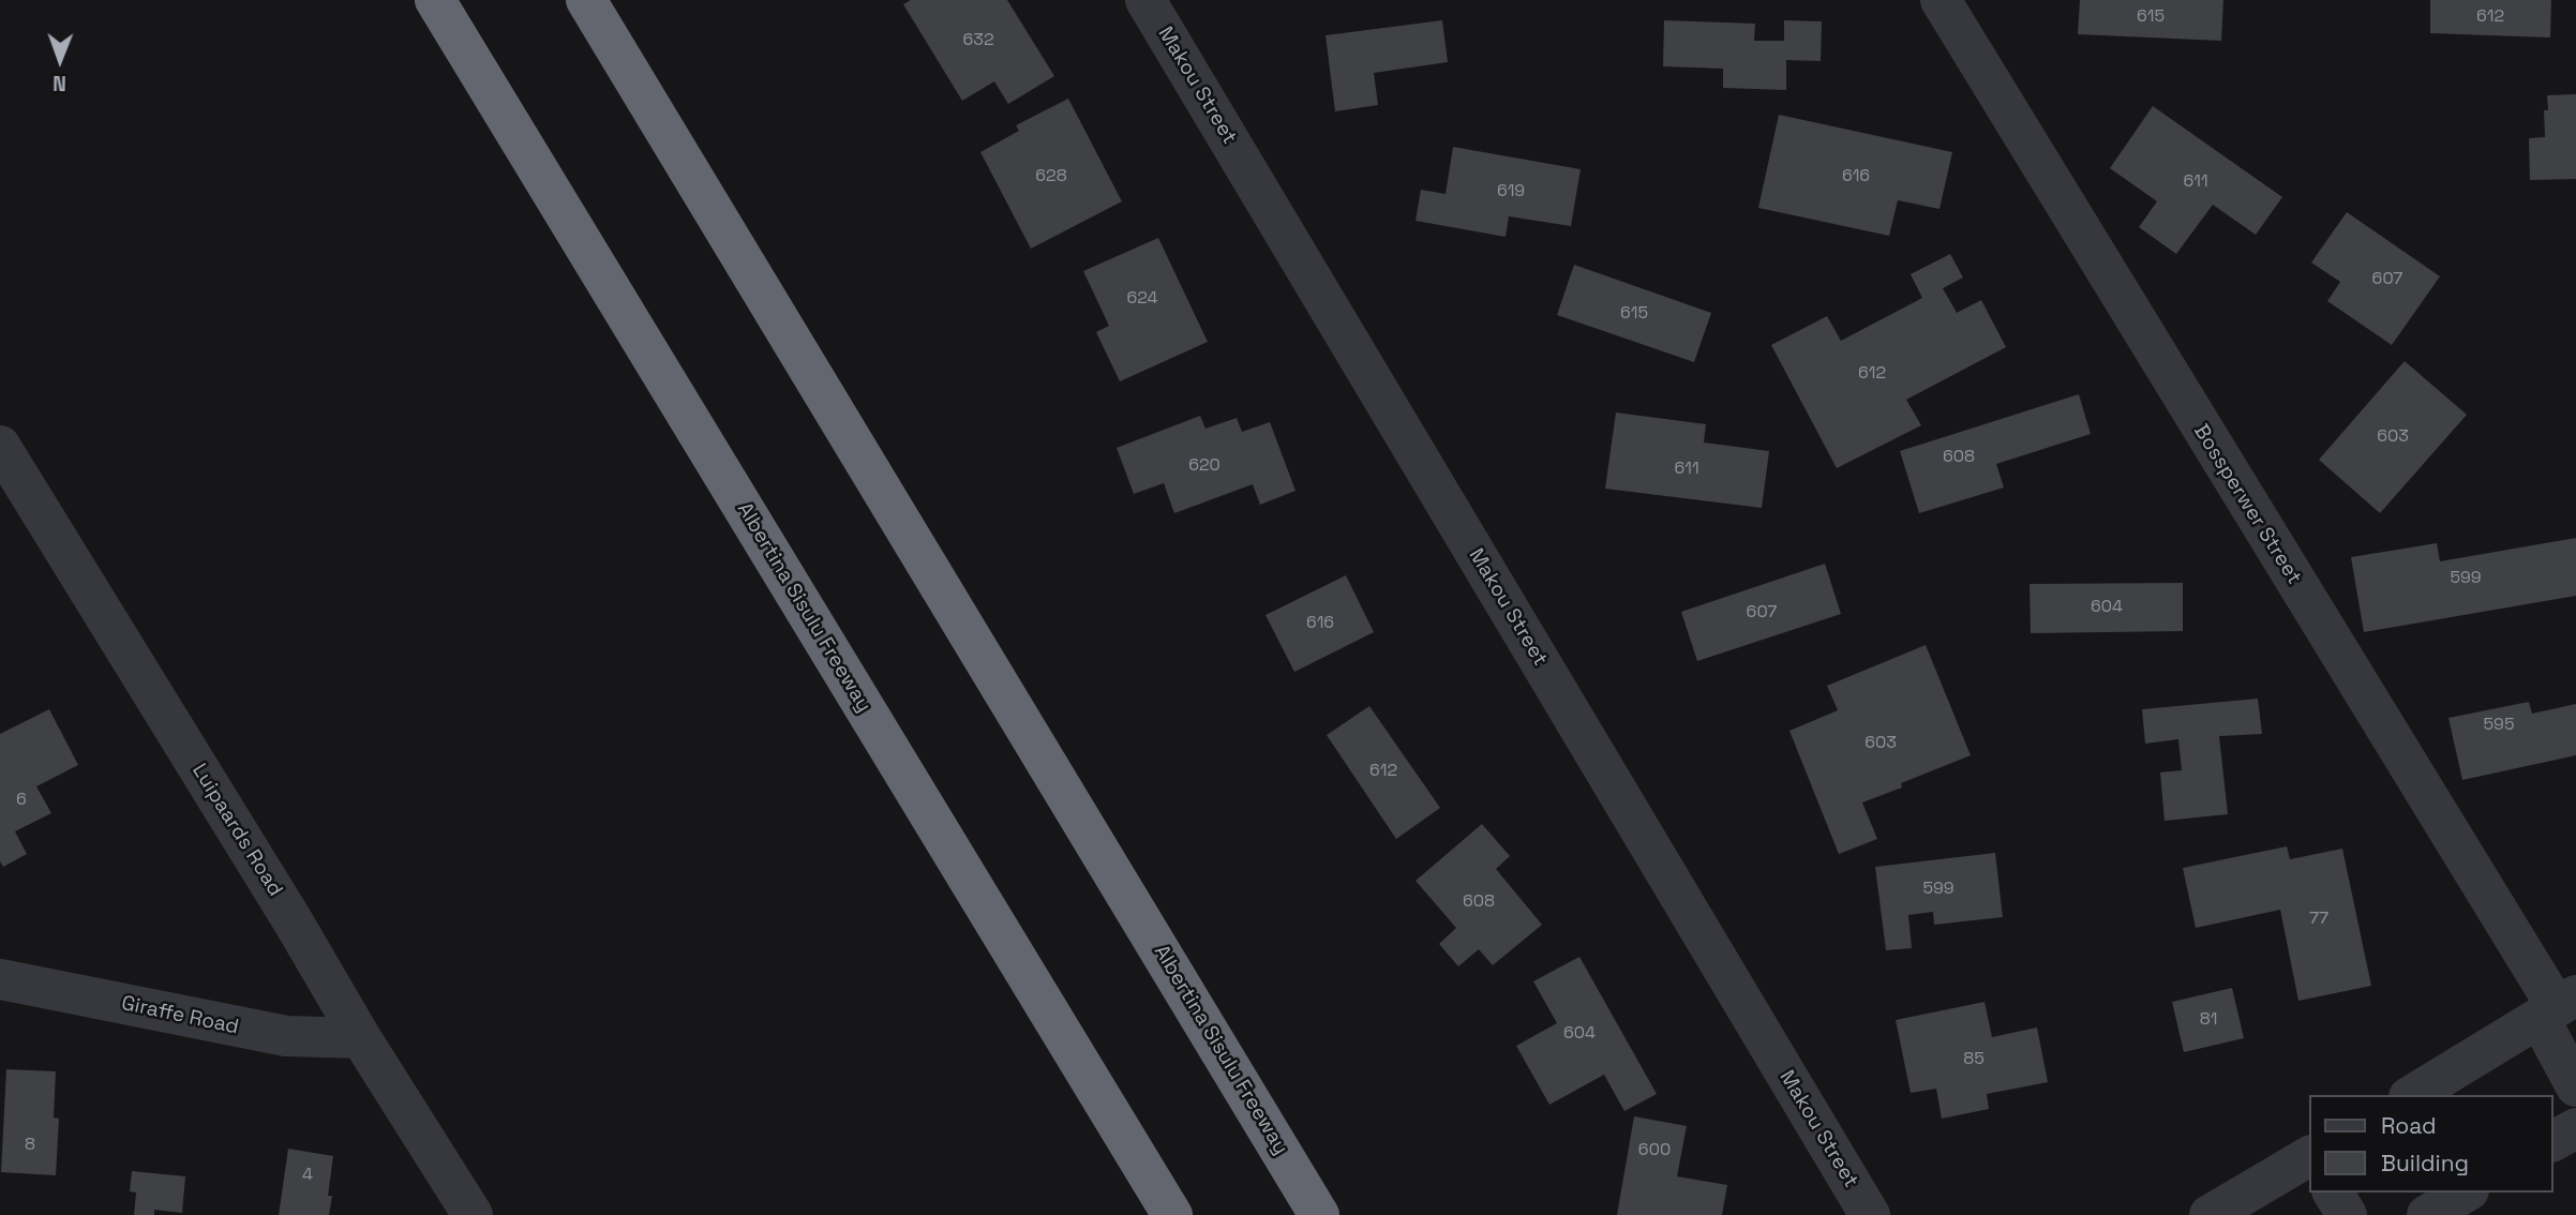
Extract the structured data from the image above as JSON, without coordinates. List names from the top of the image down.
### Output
{
  "streets": {
    "highway": ["Albertina Sisulu Freeway"],
    "street": [
      "Makou Street",
      "Bossperwer Street",
      "Luipaards Road",
      "Giraffe Road"
    ]
  },
  "crossings": [
    ["Luipaards Road", "Giraffe Road"]
  ],
  "house_numbers": [
    "615",
    "612",
    "632",
    "628",
    "616",
    "611",
    "619",
    "607",
    "624",
    "615",
    "612",
    "603",
    "608",
    "620",
    "611",
    "599",
    "604",
    "607",
    "616",
    "595",
    "603",
    "612",
    "6",
    "599",
    "608",
    "77",
    "81",
    "604",
    "85",
    "8",
    "600",
    "4"
  ],
  "legend": ["Road", "Building"],
  "north": "bottom"
}
